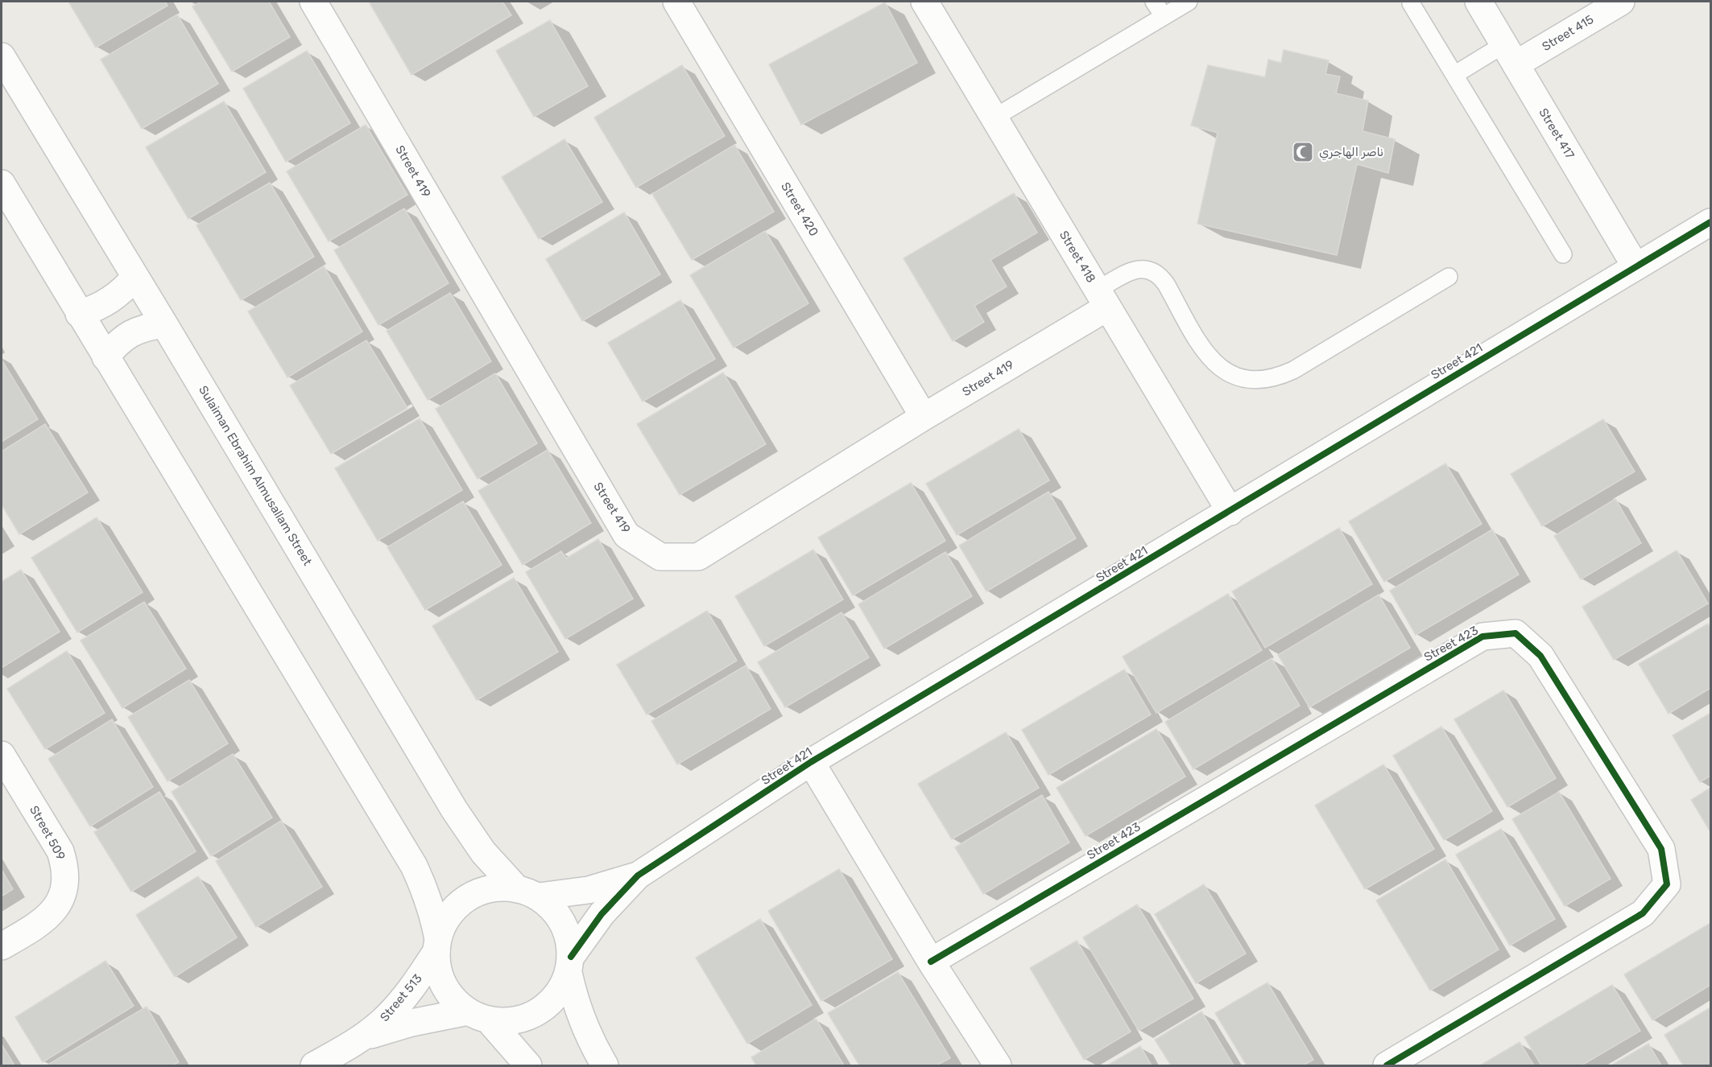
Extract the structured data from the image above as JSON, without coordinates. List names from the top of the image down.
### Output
{
  "streets": {
    "street": [
      "Street 415",
      "Street 417",
      "Street 419",
      "Street 420",
      "Street 418",
      "Street 421",
      "Sulaiman Ebrahim Almusallam Street",
      "Street 423",
      "Street 509",
      "Street 513"
    ]
  },
  "crossings": [
    ["Street 415", "Street 417"],
    ["Street 417", "Street 421"],
    ["Street 419", "Street 420"],
    ["Street 419", "Street 418"],
    ["Street 418", "Street 421"],
    ["Street 421", "Sulaiman Ebrahim Almusallam Street"],
    ["Street 421", "Street 513"],
    ["Sulaiman Ebrahim Almusallam Street", "Street 513"]
  ],
  "places": {
    "mosque": ["ناصر الهاجري"]
  }
}
